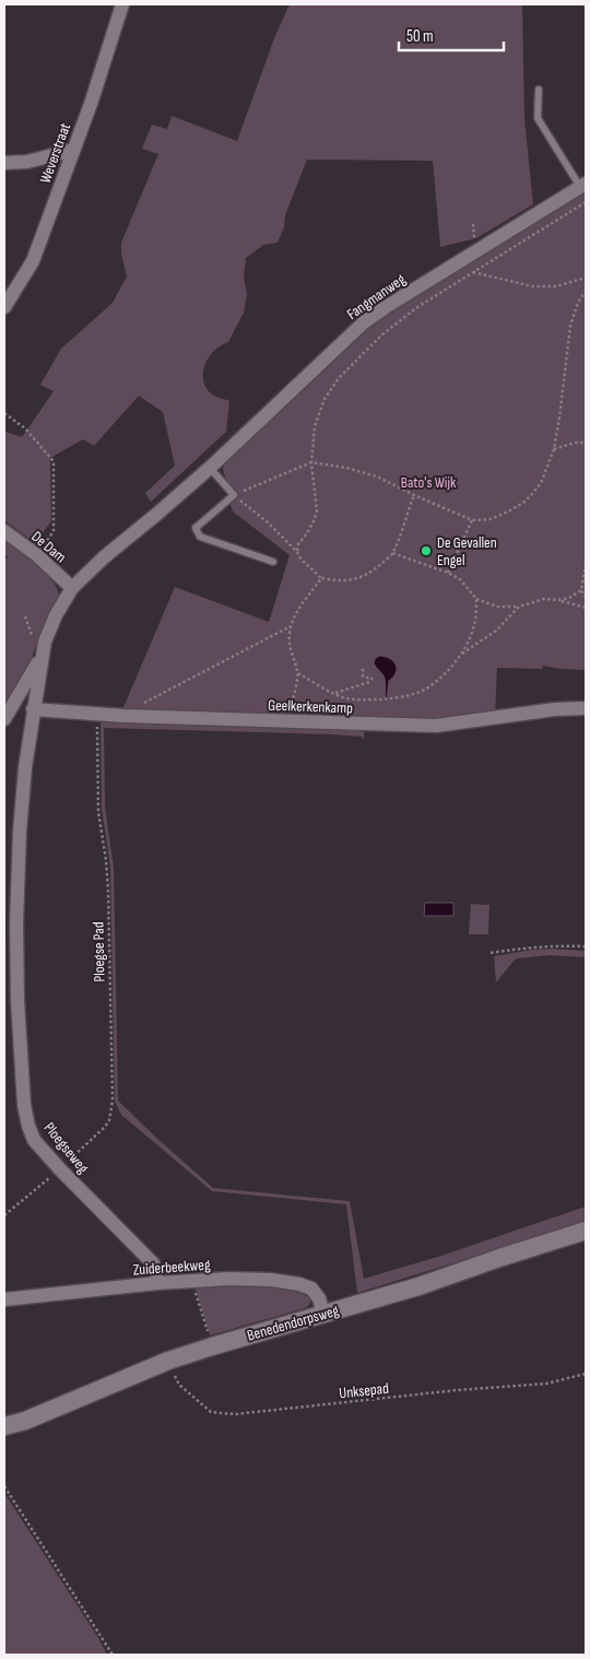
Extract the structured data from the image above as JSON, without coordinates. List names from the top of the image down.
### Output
{
  "streets": {
    "street": [
      "Weverstraat",
      "Fangmanweg",
      "De Dam",
      "Geelkerkenkamp",
      "Ploegseweg",
      "Zuiderbeekweg",
      "Benedendorpsweg"
    ],
    "path": ["Ploegse Pad", "Unksepad"]
  },
  "crossings": [
    ["Fangmanweg", "De Dam"],
    ["Fangmanweg", "Geelkerkenkamp"],
    ["Fangmanweg", "Ploegseweg"],
    ["Geelkerkenkamp", "Ploegse Pad"],
    ["Geelkerkenkamp", "Ploegseweg"],
    ["Ploegse Pad", "Ploegseweg"],
    ["Ploegseweg", "Zuiderbeekweg"],
    ["Zuiderbeekweg", "Benedendorpsweg"],
    ["Benedendorpsweg", "Unksepad"]
  ],
  "parks": ["Bato's Wijk"],
  "places": ["De Gevallen Engel"],
  "scale_bar": "50 m"
}
